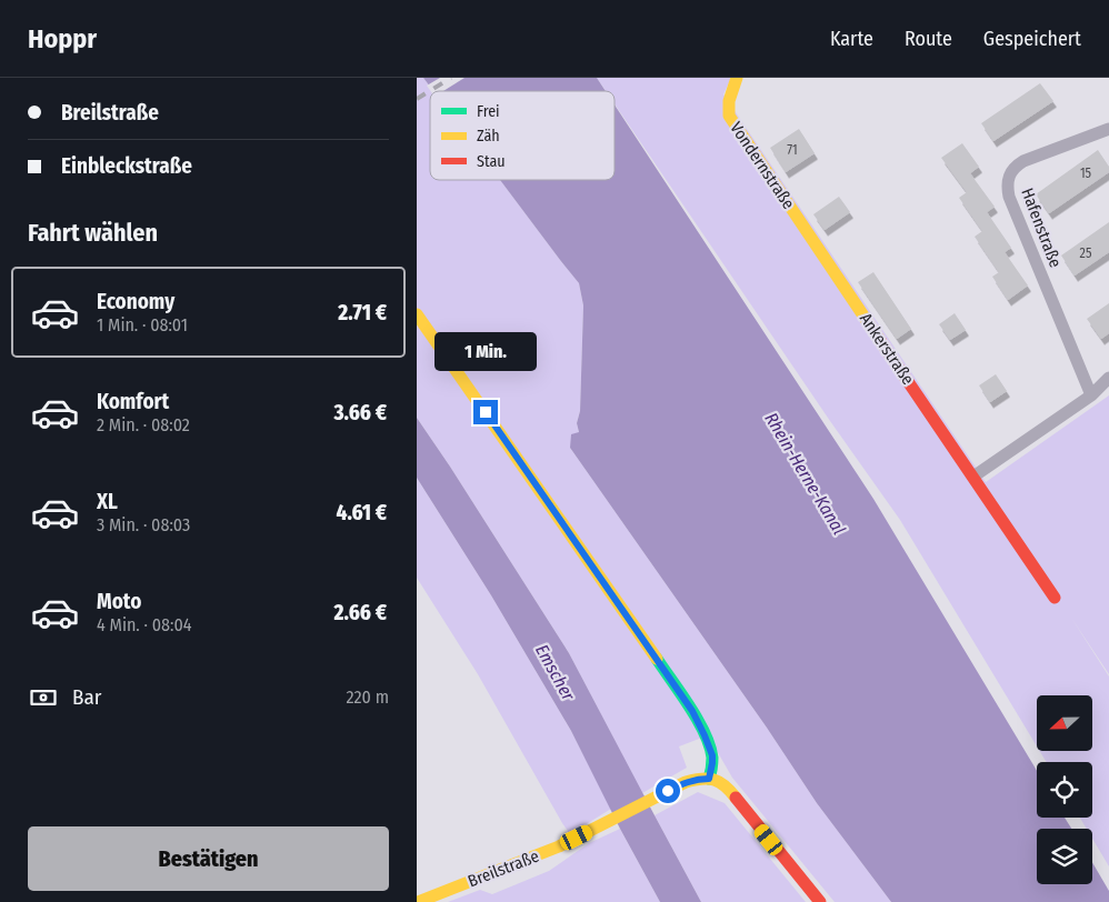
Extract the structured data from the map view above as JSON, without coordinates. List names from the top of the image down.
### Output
{
  "streets": {
    "street": [
      "Vondernstraße",
      "Hafenstraße",
      "Ankerstraße",
      "Breilstraße"
    ]
  },
  "crossings": [
    ["Vondernstraße", "Ankerstraße"]
  ],
  "water": ["Rhein-Herne-Kanal", "Emscher"],
  "house_numbers": ["71", "15", "25"],
  "legend": ["Frei", "Zäh", "Stau"],
  "north": "left",
  "page": {
    "header": "Hoppr",
    "nav": ["Karte", "Route", "Gespeichert"],
    "banner": ["Breilstraße", "Einbleckstraße"],
    "heading": "Fahrt wählen",
    "list": [
      {
        "name": "Economy",
        "note": "1 Min. · 08:01",
        "value": "2.71 €"
      },
      {
        "name": "Komfort",
        "note": "2 Min. · 08:02",
        "value": "3.66 €"
      },
      {
        "name": "XL",
        "note": "3 Min. · 08:03",
        "value": "4.61 €"
      },
      {
        "name": "Moto",
        "note": "4 Min. · 08:04",
        "value": "2.66 €"
      }
    ],
    "bubble": "1 Min.",
    "pay": ["Bar", "220 m"],
    "buttons": "Bestätigen"
  }
}
